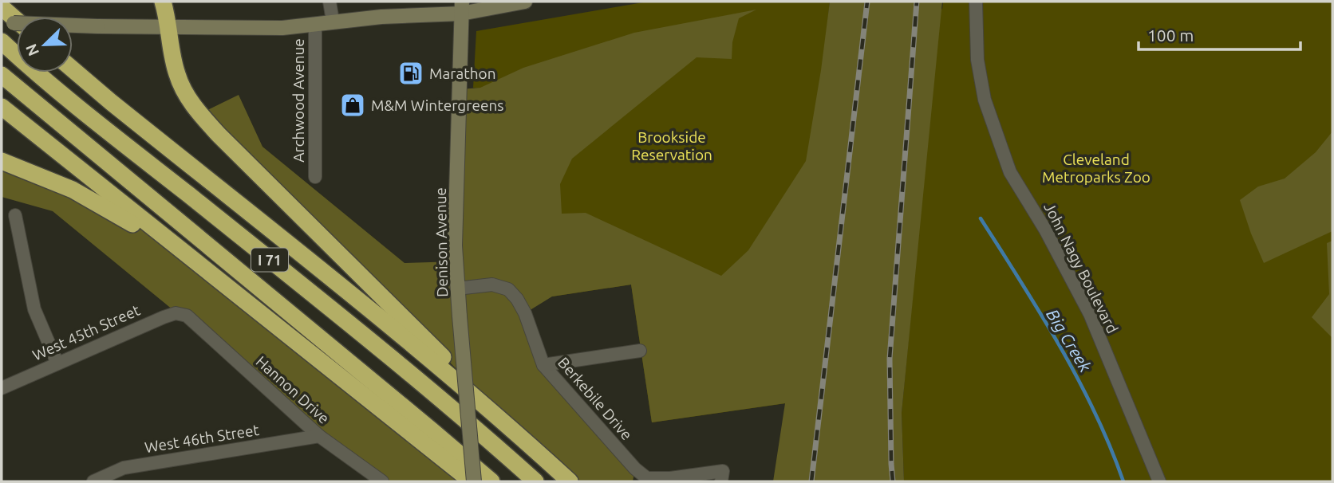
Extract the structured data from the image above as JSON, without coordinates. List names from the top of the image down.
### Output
{
  "streets": {
    "highway": ["I 71"],
    "main road": ["Denison Avenue"],
    "street": [
      "Archwood Avenue",
      "John Nagy Boulevard",
      "West 45th Street",
      "Hannon Drive",
      "Berkebile Drive",
      "West 46th Street"
    ]
  },
  "crossings": [
    ["Denison Avenue", "Berkebile Drive"],
    ["West 45th Street", "Hannon Drive"],
    ["Hannon Drive", "West 46th Street"]
  ],
  "water": ["Big Creek"],
  "parks": ["Brookside Reservation", "Cleveland Metroparks Zoo"],
  "places": {
    "fuel station": ["Marathon"],
    "shop": ["M&M Wintergreens"]
  },
  "scale_bar": "100 m",
  "north": "bottom left"
}
